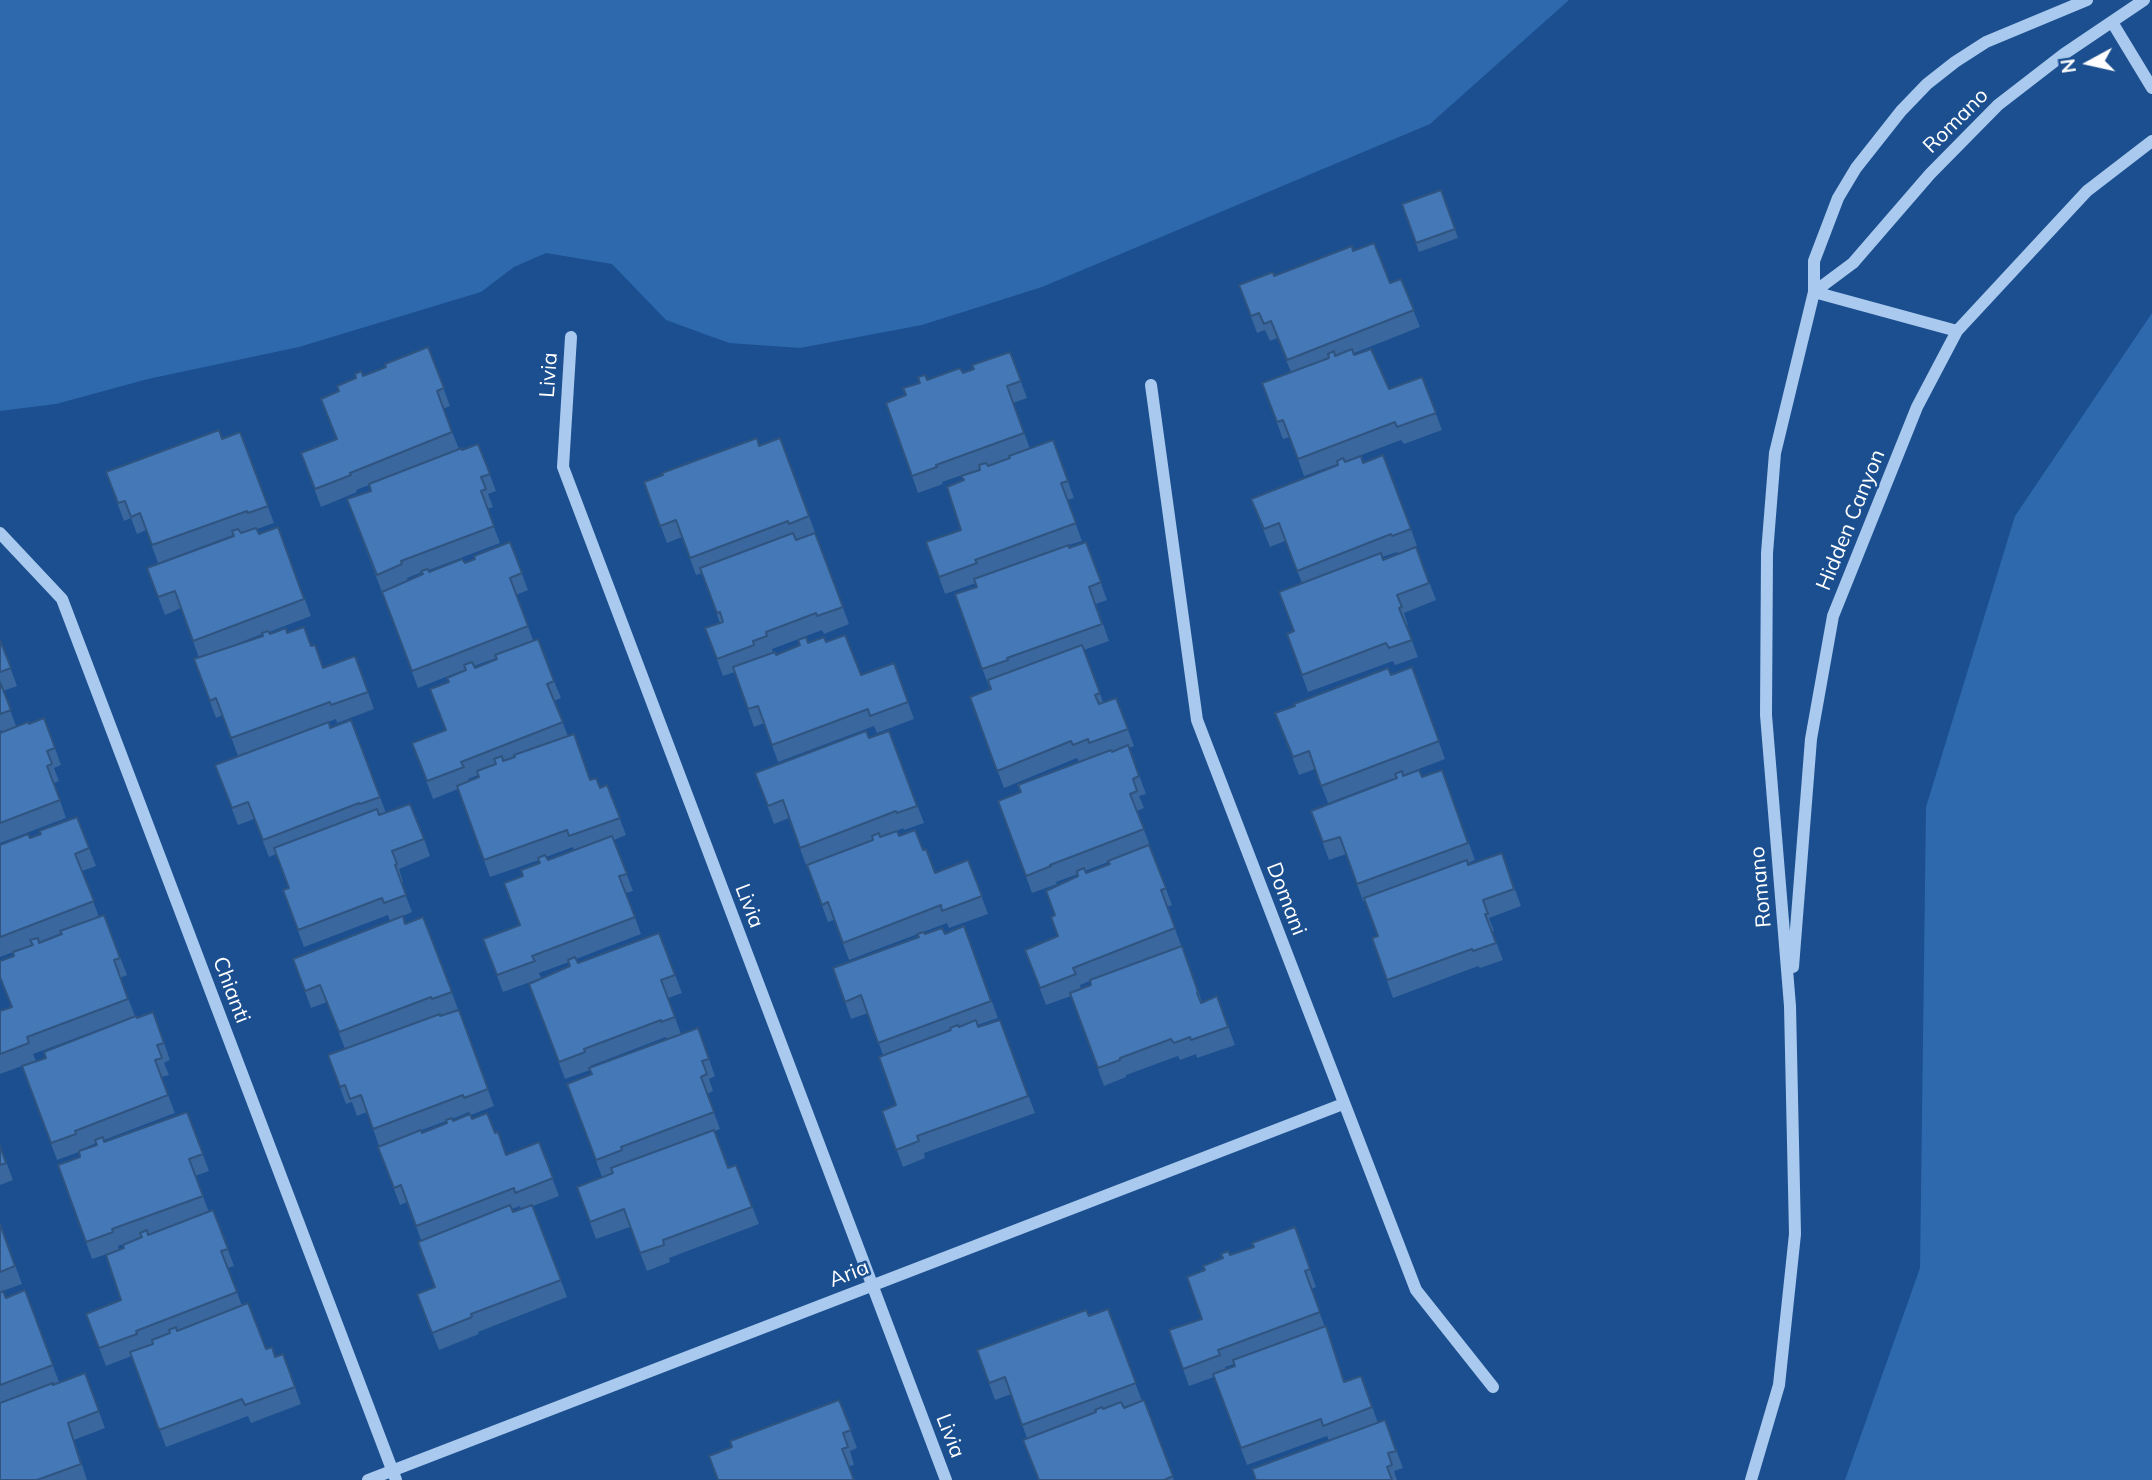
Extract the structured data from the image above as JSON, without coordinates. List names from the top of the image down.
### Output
{
  "streets": {
    "street": [
      "Romano",
      "Livia",
      "Hidden Canyon",
      "Domani",
      "Chianti",
      "Aria"
    ]
  },
  "crossings": [
    ["Romano", "Hidden Canyon"],
    ["Livia", "Aria"],
    ["Domani", "Aria"],
    ["Chianti", "Aria"]
  ],
  "north": "left"
}
